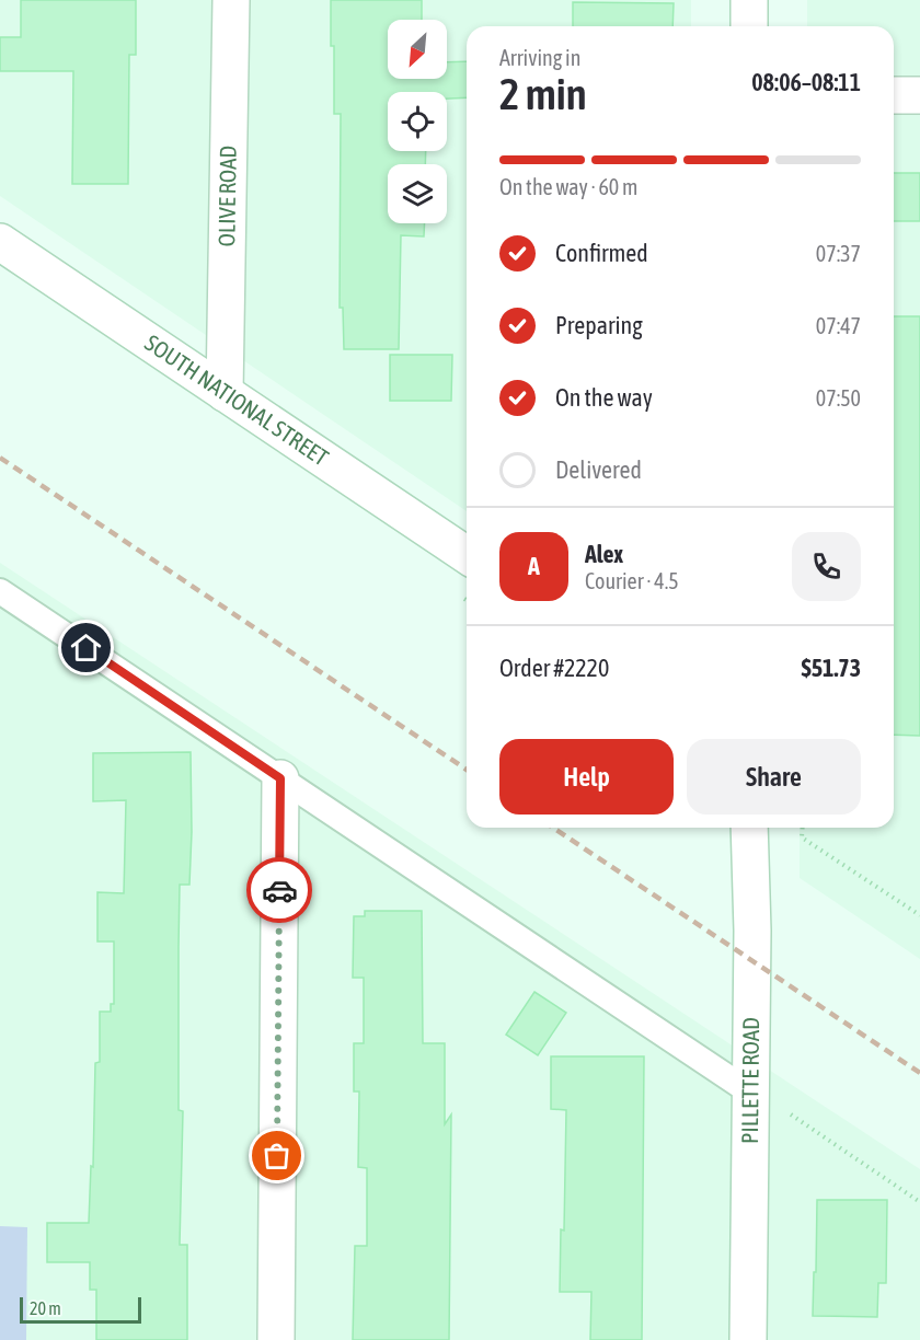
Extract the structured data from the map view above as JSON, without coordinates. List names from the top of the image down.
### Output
{
  "streets": {
    "street": ["OLIVE ROAD", "SOUTH NATIONAL STREET", "PILLETTE ROAD"]
  },
  "crossings": [
    ["OLIVE ROAD", "SOUTH NATIONAL STREET"]
  ],
  "scale_bar": "20 m",
  "north": "bottom left",
  "page": {
    "heading": ["2 min", "Arriving in", "08:06–08:11"],
    "panel": [
      "Alex",
      "Courier · 4.5",
      "Order #2220",
      "$51.73"
    ],
    "bar": "On the way · 60 m",
    "list": [
      ["Confirmed", "07:37"],
      ["Preparing", "07:47"],
      ["On the way", "07:50"],
      "Delivered"
    ],
    "round": "A",
    "buttons": ["Help", "Share"],
    "scale": "20 m"
  }
}
